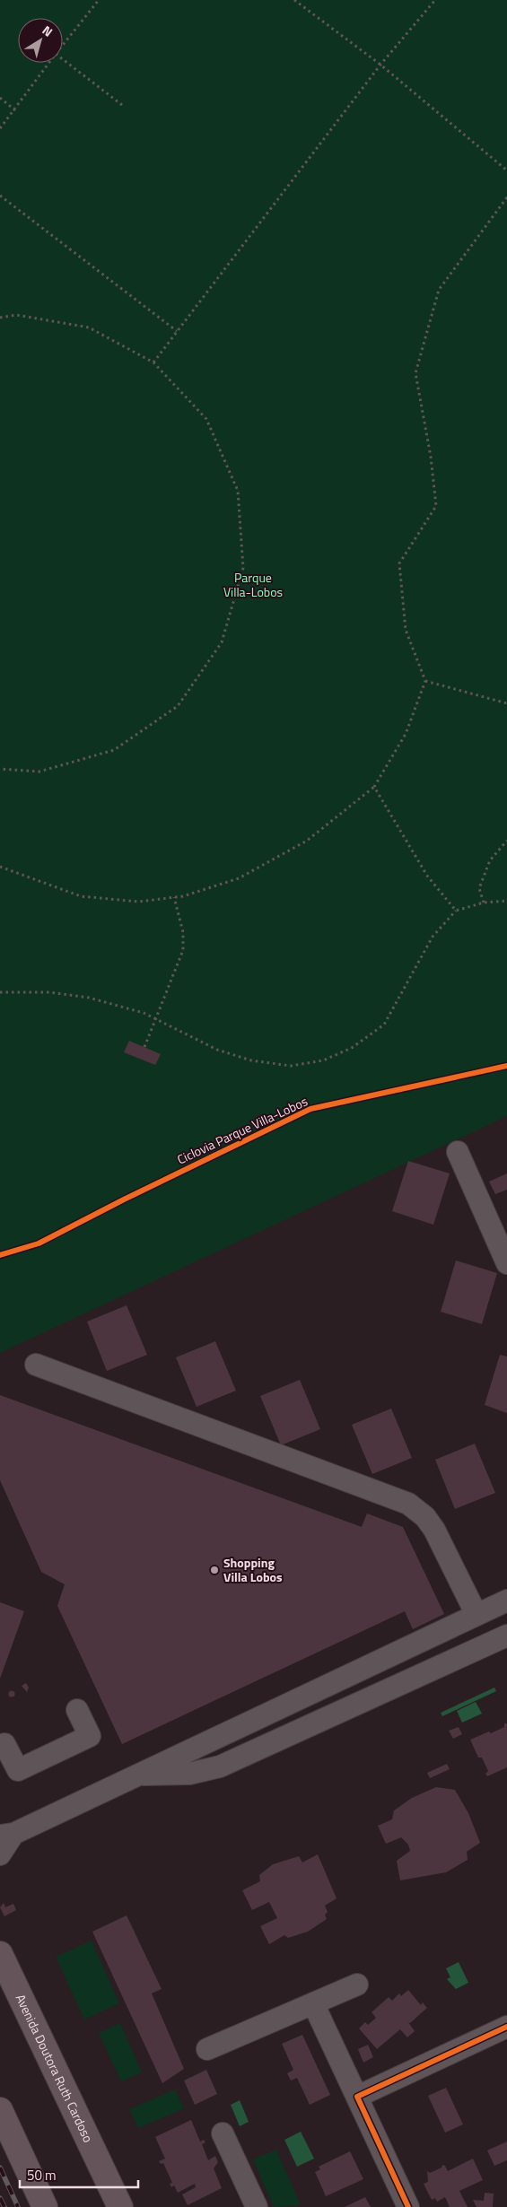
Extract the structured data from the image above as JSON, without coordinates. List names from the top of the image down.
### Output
{
  "streets": {
    "highway": ["Avenida Doutora Ruth Cardoso"],
    "cycle path": ["Ciclovia Parque Villa-Lobos"]
  },
  "parks": ["Parque Villa-Lobos"],
  "places": ["Shopping Villa Lobos"],
  "scale_bar": "50 m",
  "north": "top right"
}
